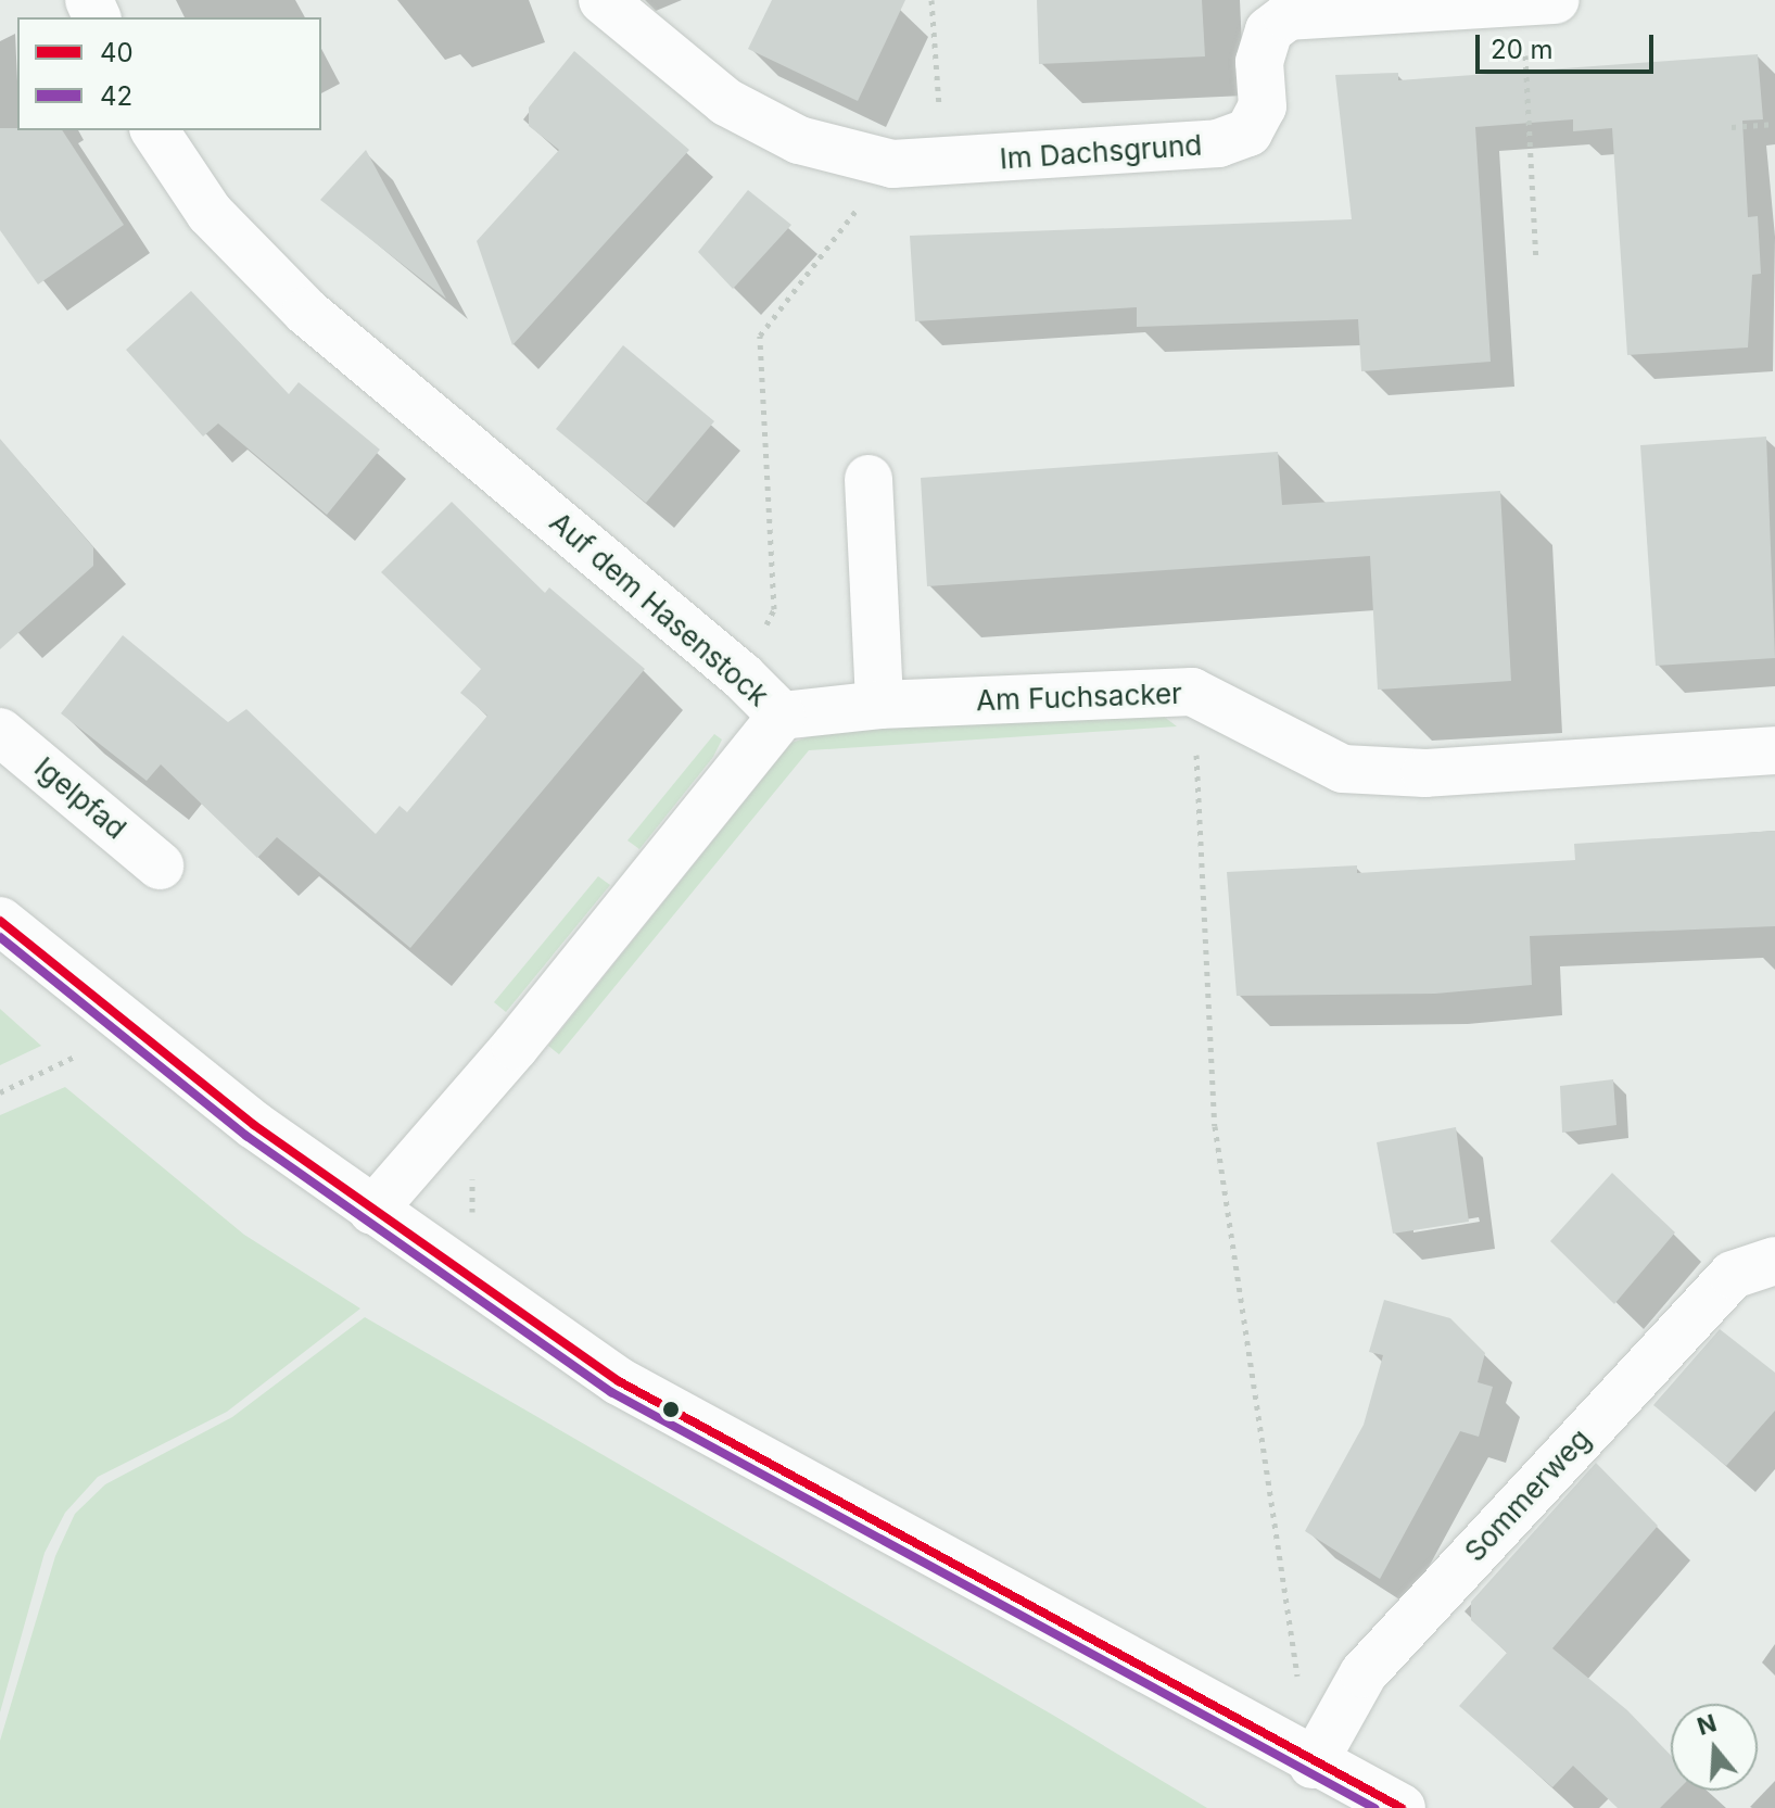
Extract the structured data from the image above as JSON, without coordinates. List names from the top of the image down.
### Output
{
  "streets": {
    "street": [
      "Im Dachsgrund",
      "Auf dem Hasenstock",
      "Am Fuchsacker",
      "Igelpfad",
      "Sommerweg"
    ]
  },
  "crossings": [
    ["Auf dem Hasenstock", "Am Fuchsacker"]
  ],
  "lines": ["transit line 40", "transit line 42"],
  "legend": ["40", "42"],
  "scale_bar": "20 m",
  "north": "top"
}
